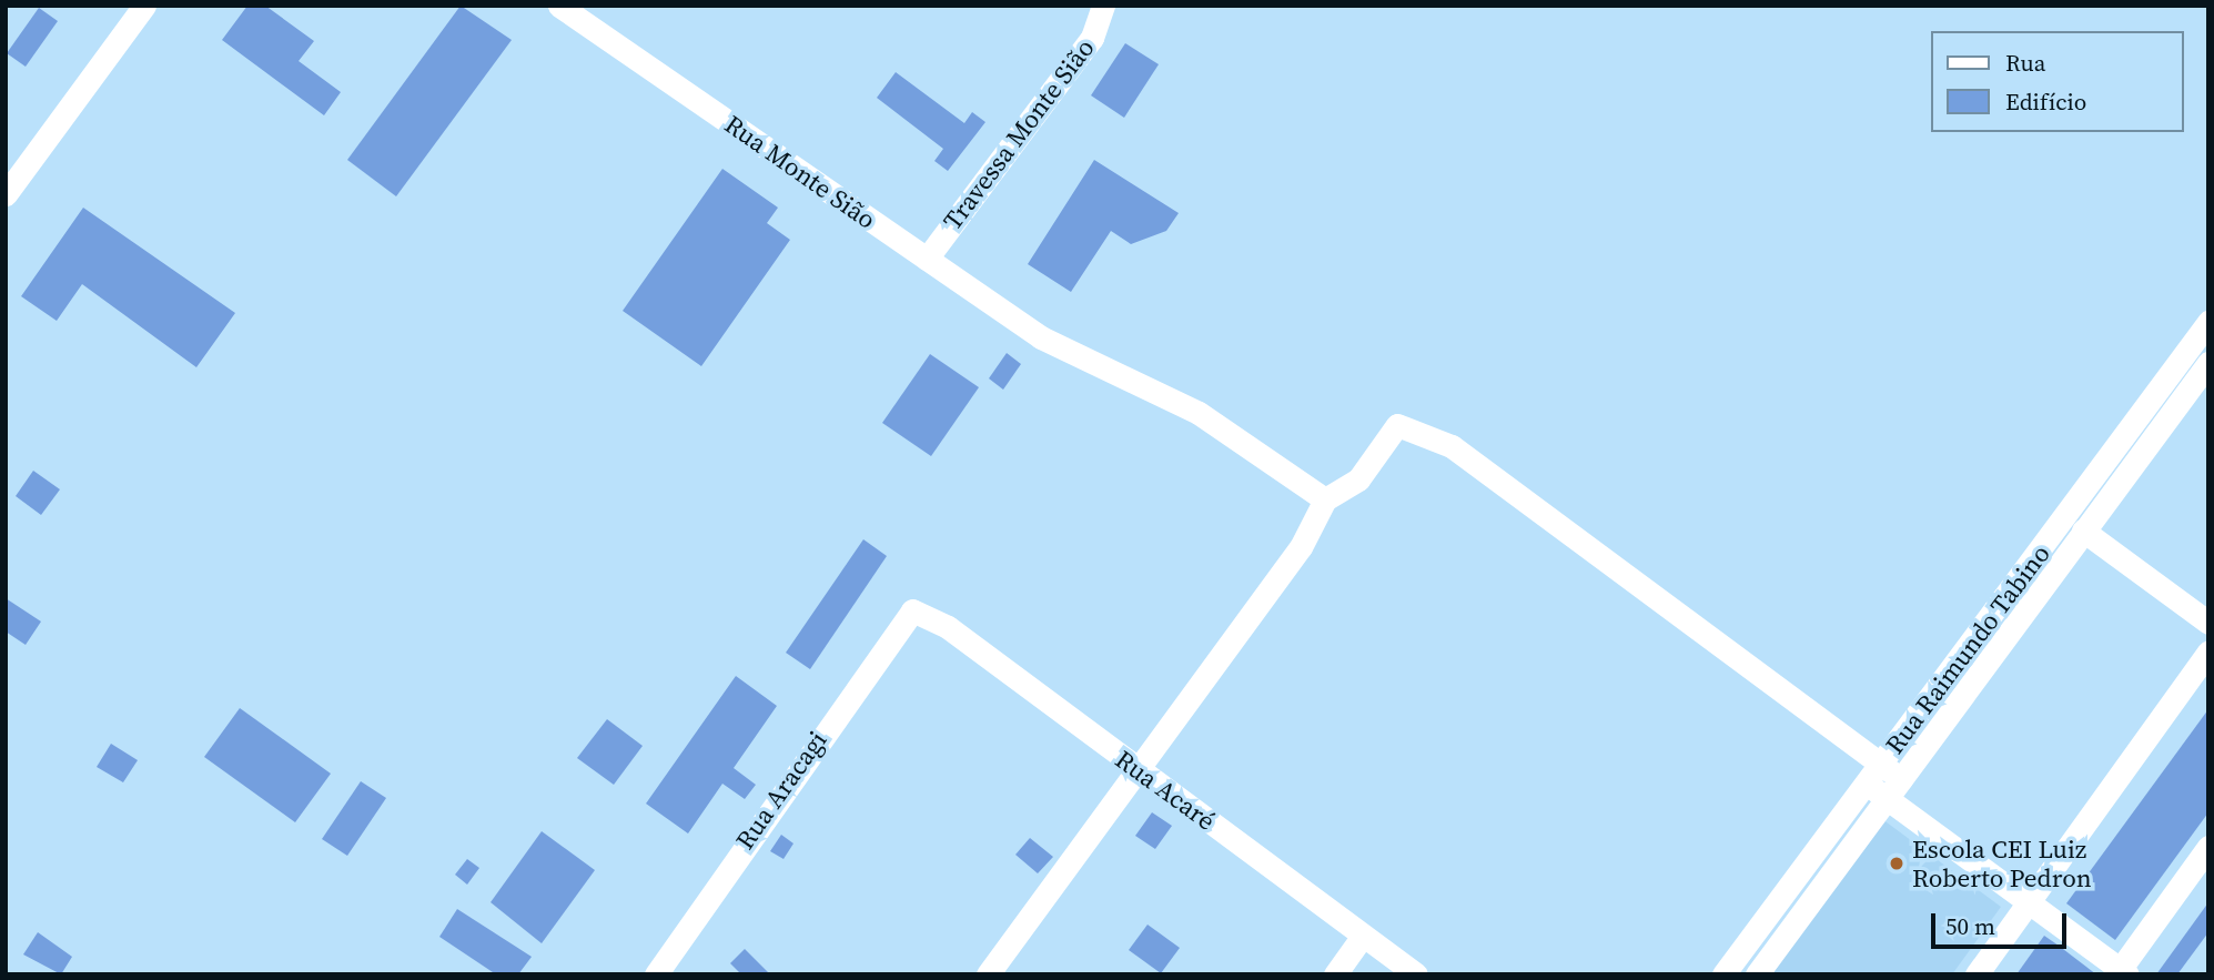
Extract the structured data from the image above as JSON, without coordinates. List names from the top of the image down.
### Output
{
  "streets": {
    "street": [
      "Travessa Monte Sião",
      "Rua Monte Sião",
      "Rua Raimundo Tabino",
      "Rua Aracagi",
      "Rua Acaré"
    ]
  },
  "crossings": [
    ["Travessa Monte Sião", "Rua Monte Sião"],
    ["Rua Aracagi", "Rua Acaré"]
  ],
  "places": ["Escola CEI Luiz Roberto Pedron"],
  "legend": ["Rua", "Edifício"],
  "scale_bar": "50 m"
}
